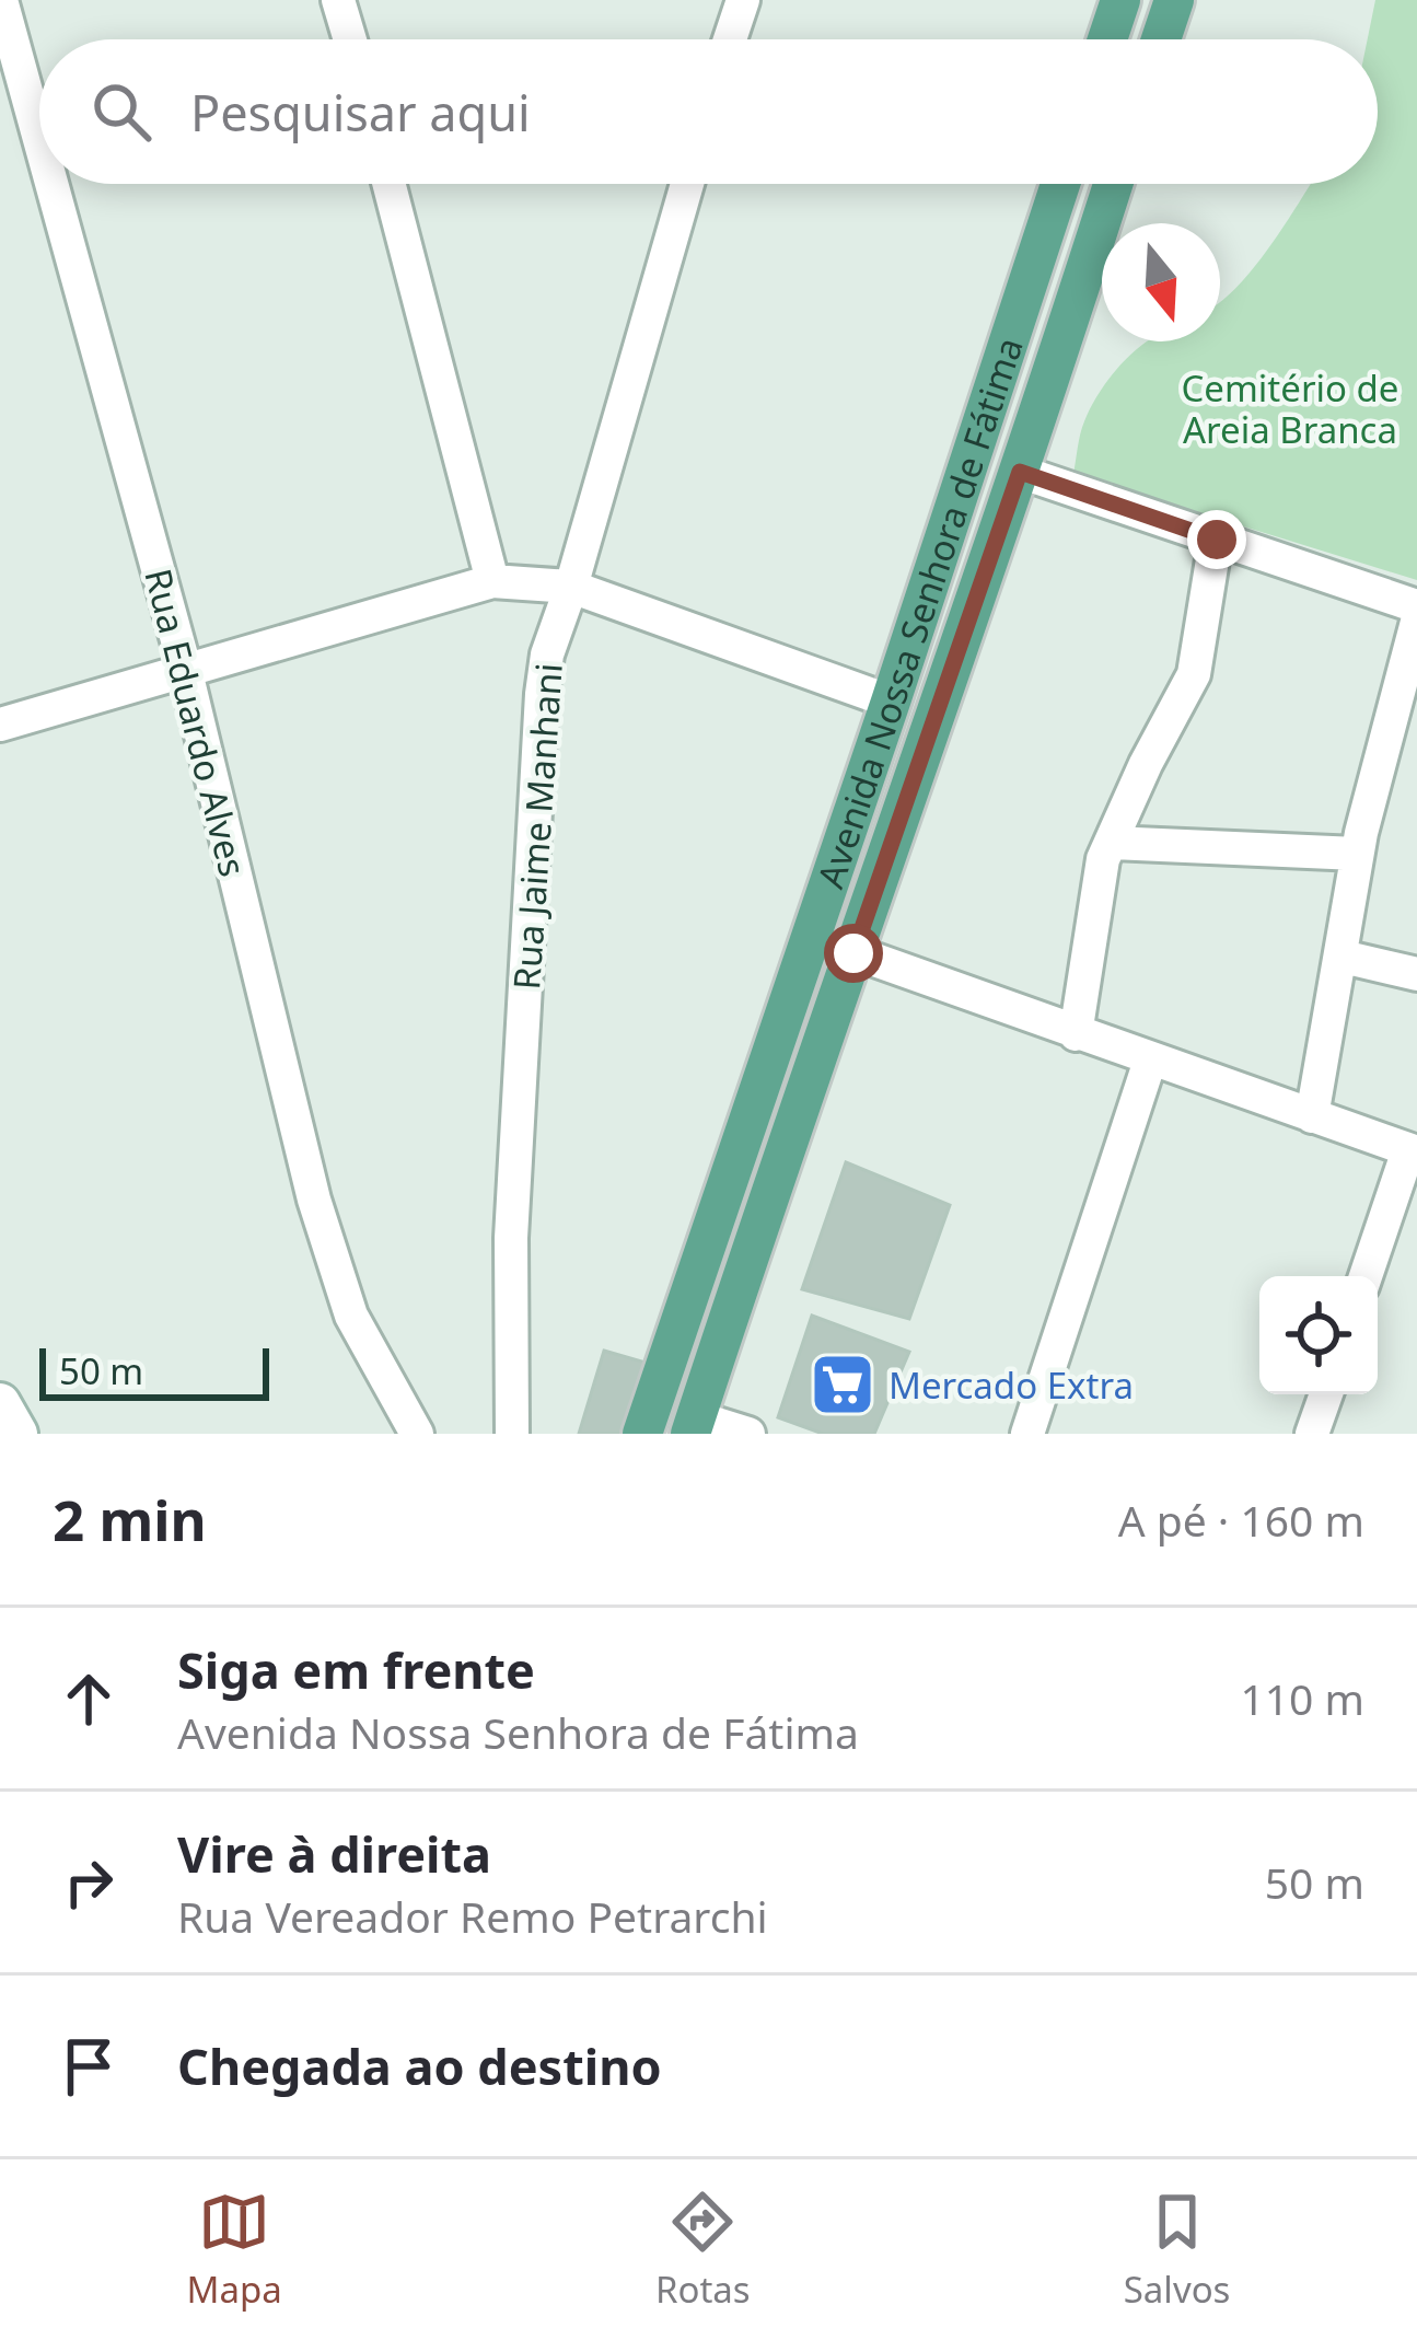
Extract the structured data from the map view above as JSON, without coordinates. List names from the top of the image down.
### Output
{
  "streets": {
    "main road": ["Avenida Nossa Senhora de Fátima"],
    "street": ["Rua Eduardo Alves", "Rua Jaime Manhani"]
  },
  "parks": ["Cemitério de Areia Branca"],
  "places": {
    "supermarket": ["Mercado Extra"]
  },
  "scale_bar": "50 m",
  "north": "bottom",
  "page": {
    "search": "Pesquisar aqui",
    "scale": "50 m",
    "heading": ["2 min", "A pé · 160 m"],
    "list": [
      ["Siga em frente", "Avenida Nossa Senhora de Fátima", "110 m"],
      ["Vire à direita", "Rua Vereador Remo Petrarchi", "50 m"],
      "Chegada ao destino"
    ],
    "nav": ["Mapa", "Rotas", "Salvos"]
  }
}
